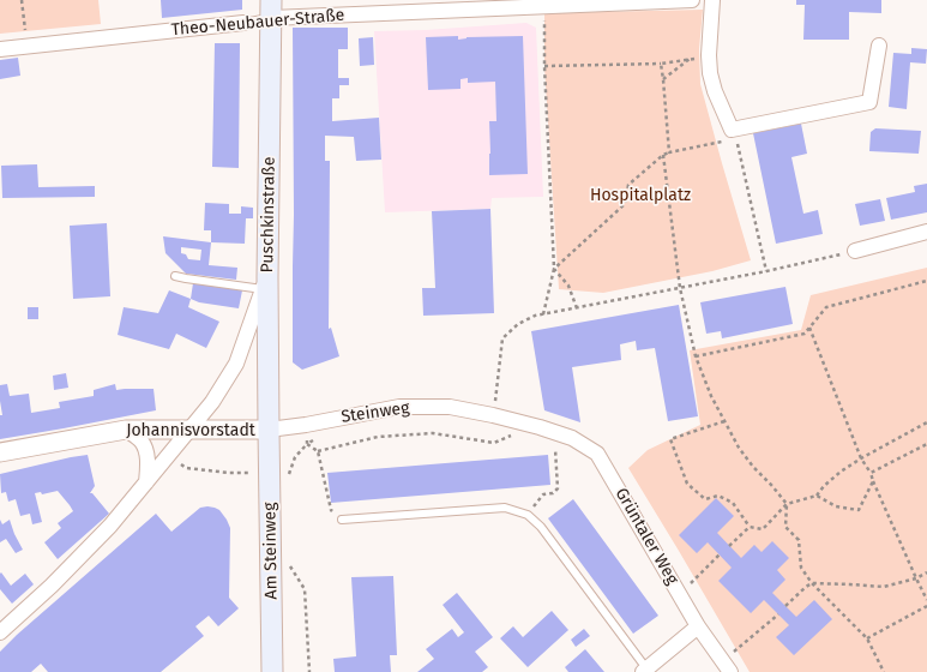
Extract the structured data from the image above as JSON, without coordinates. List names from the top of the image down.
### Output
{
  "streets": {
    "main road": ["Puschkinstraße", "Am Steinweg"],
    "street": [
      "Theo-Neubauer-Straße",
      "Steinweg",
      "Johannisvorstadt",
      "Grüntaler Weg"
    ]
  },
  "crossings": [
    ["Theo-Neubauer-Straße", "Puschkinstraße"],
    ["Puschkinstraße", "Steinweg"],
    ["Puschkinstraße", "Johannisvorstadt"],
    ["Puschkinstraße", "Am Steinweg"],
    ["Steinweg", "Johannisvorstadt"],
    ["Steinweg", "Grüntaler Weg"],
    ["Steinweg", "Am Steinweg"],
    ["Johannisvorstadt", "Am Steinweg"]
  ],
  "parks": ["Hospitalplatz"]
}
